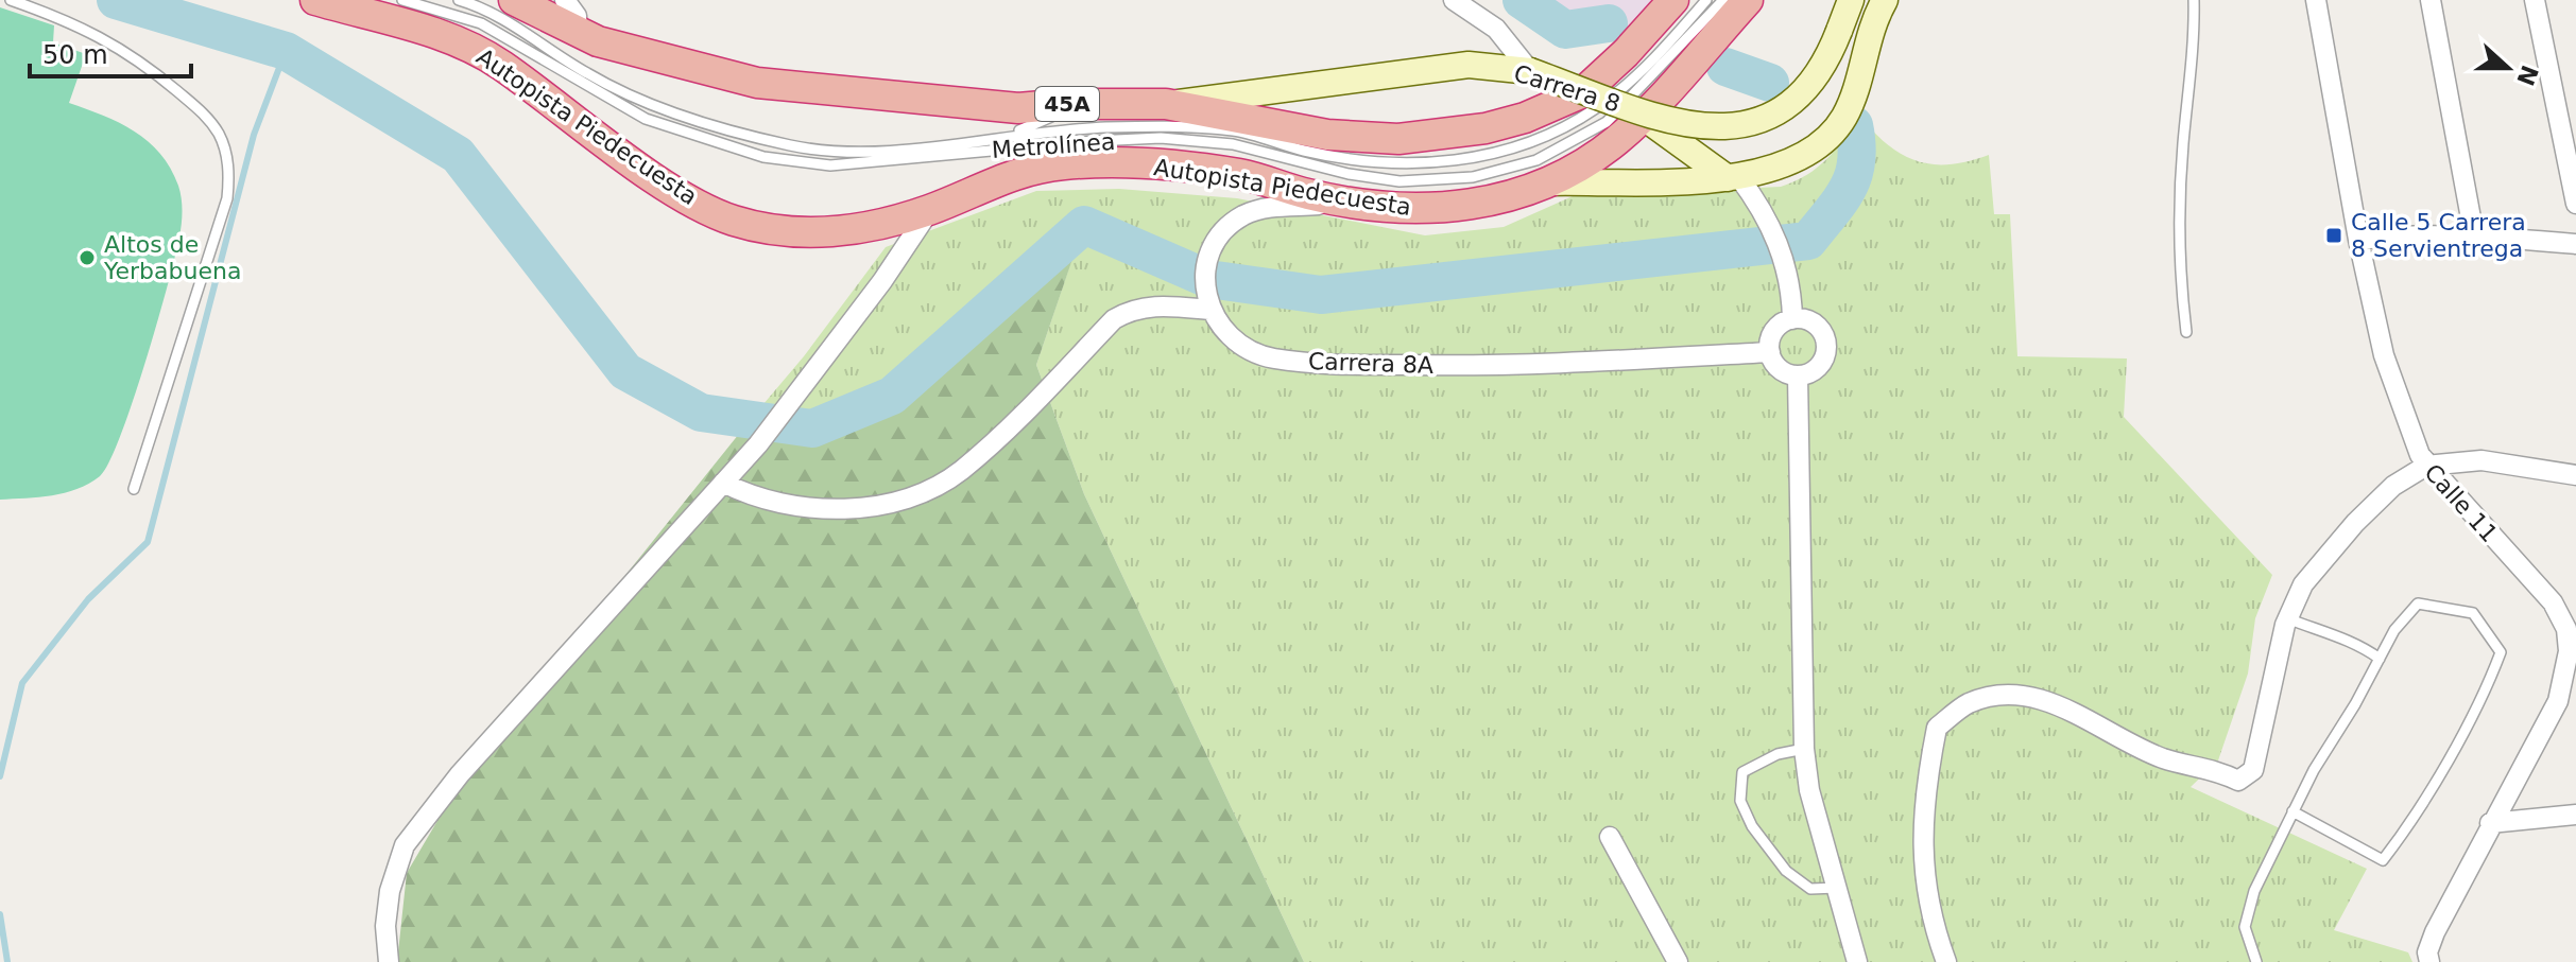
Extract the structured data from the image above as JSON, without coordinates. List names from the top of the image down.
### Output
{
  "streets": {
    "highway": ["45A", "Autopista Piedecuesta"],
    "main road": ["Carrera 8"],
    "street": ["Carrera 8A", "Calle 11"],
    "lane": ["Metrolínea"]
  },
  "crossings": [
    ["Carrera 8", "45A"],
    ["Carrera 8", "Autopista Piedecuesta"],
    ["45A", "Metrolínea"],
    ["Autopista Piedecuesta", "Metrolínea"],
    ["Autopista Piedecuesta", "Carrera 8A"]
  ],
  "places": {
    "transit": ["Calle 5 Carrera 8 Servientrega"],
    "other": ["Altos de Yerbabuena"]
  },
  "scale_bar": "50 m",
  "north": "right"
}
